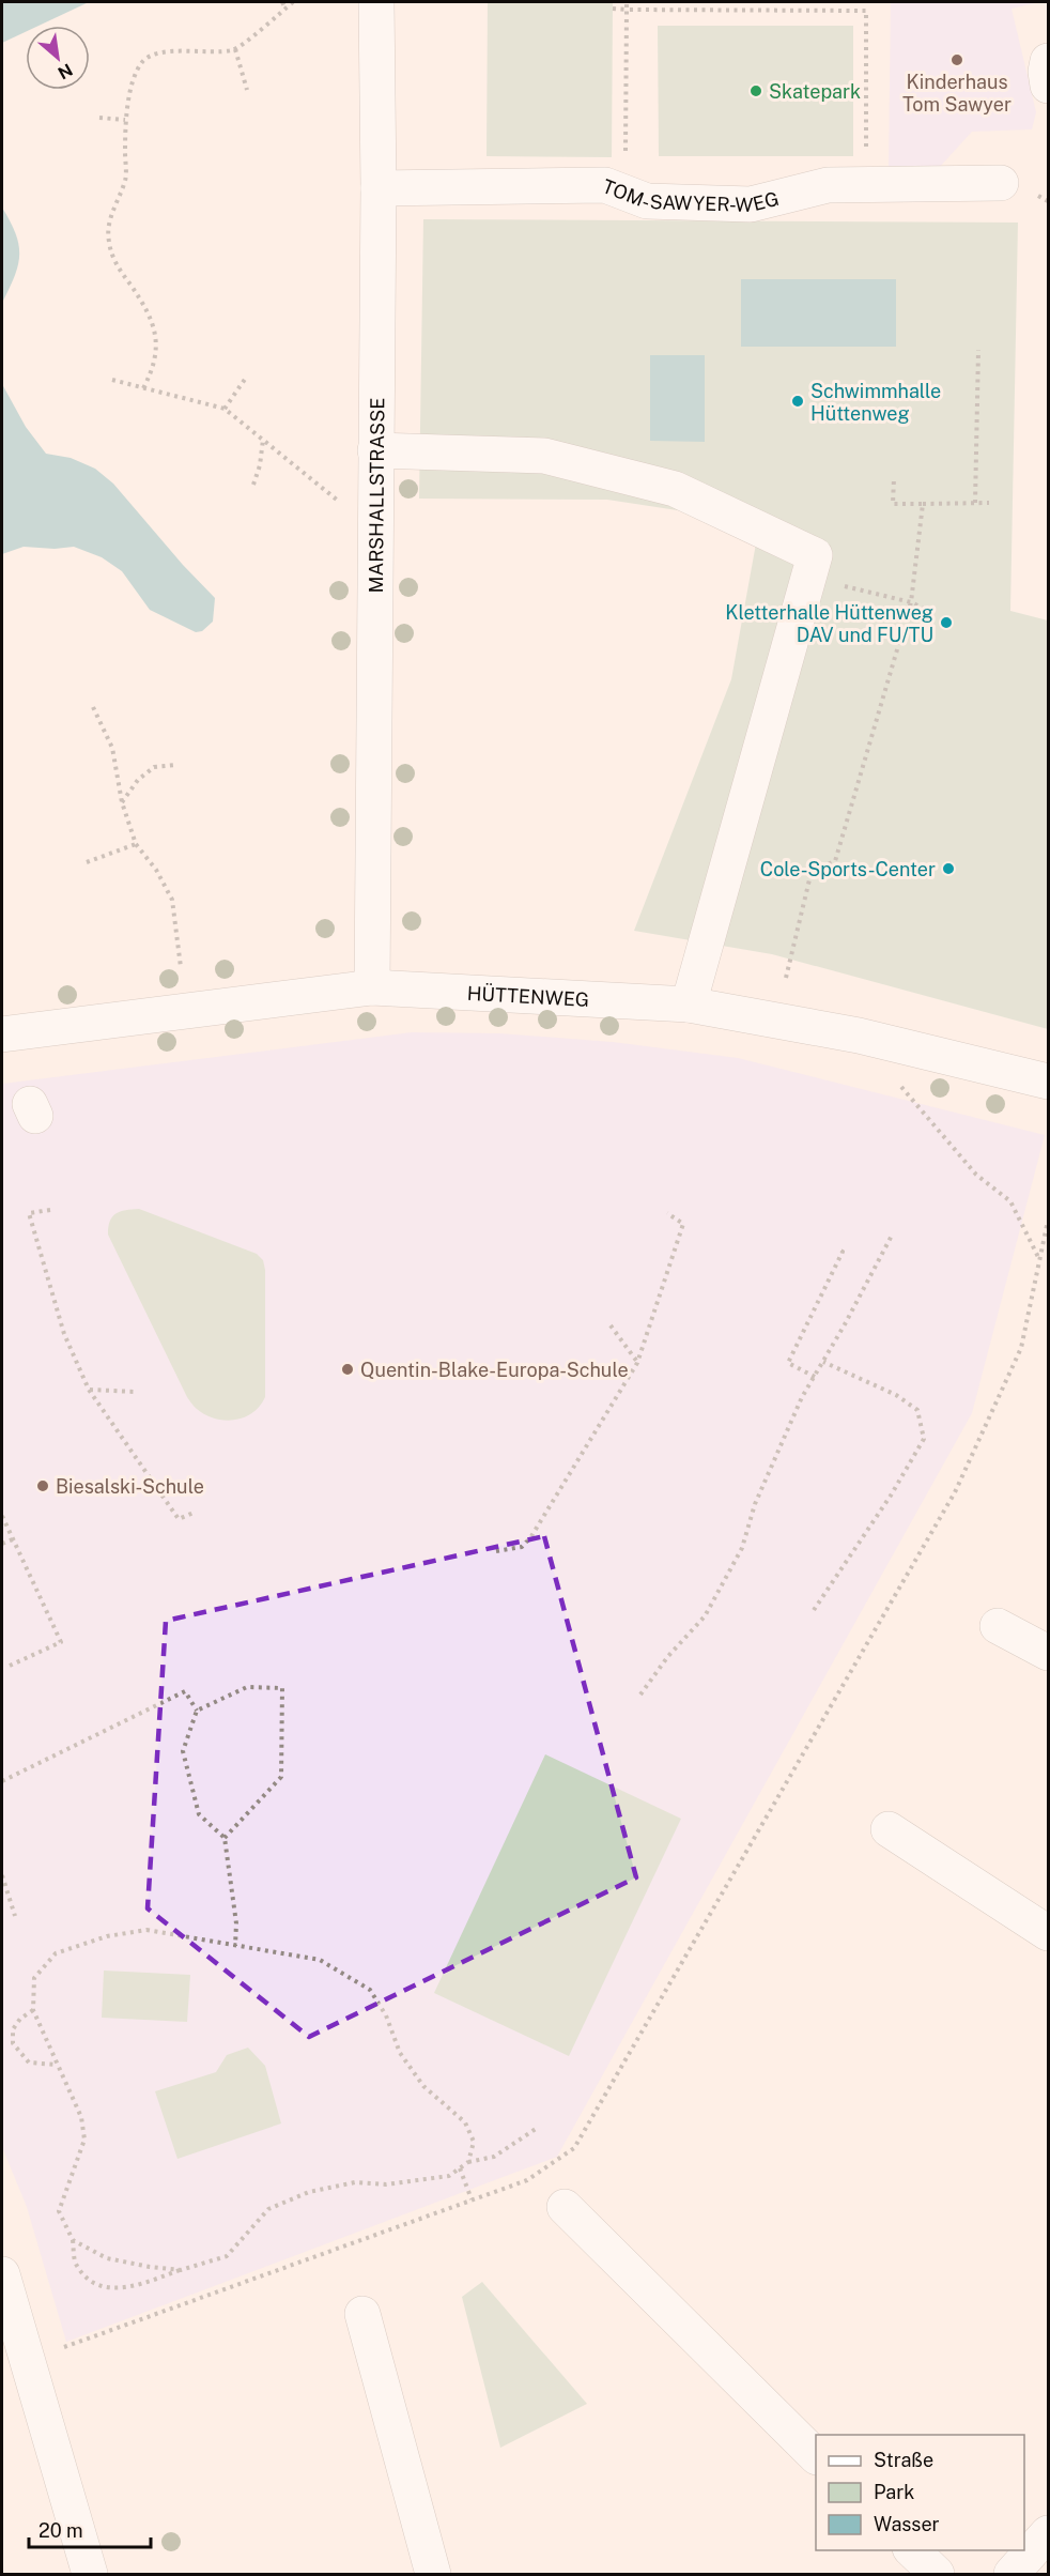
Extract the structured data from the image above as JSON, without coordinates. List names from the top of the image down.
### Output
{
  "streets": {
    "street": ["TOM-SAWYER-WEG", "MARSHALLSTRASSE", "HÜTTENWEG"]
  },
  "crossings": [
    ["TOM-SAWYER-WEG", "MARSHALLSTRASSE"],
    ["MARSHALLSTRASSE", "HÜTTENWEG"]
  ],
  "places": [
    "Kinderhaus Tom Sawyer",
    "Skatepark",
    "Schwimmhalle Hüttenweg",
    "Kletterhalle Hüttenweg DAV und FU/TU",
    "Cole-Sports-Center",
    "Quentin-Blake-Europa-Schule",
    "Biesalski-Schule"
  ],
  "legend": ["Straße", "Park", "Wasser"],
  "scale_bar": "20 m",
  "north": "bottom right"
}
